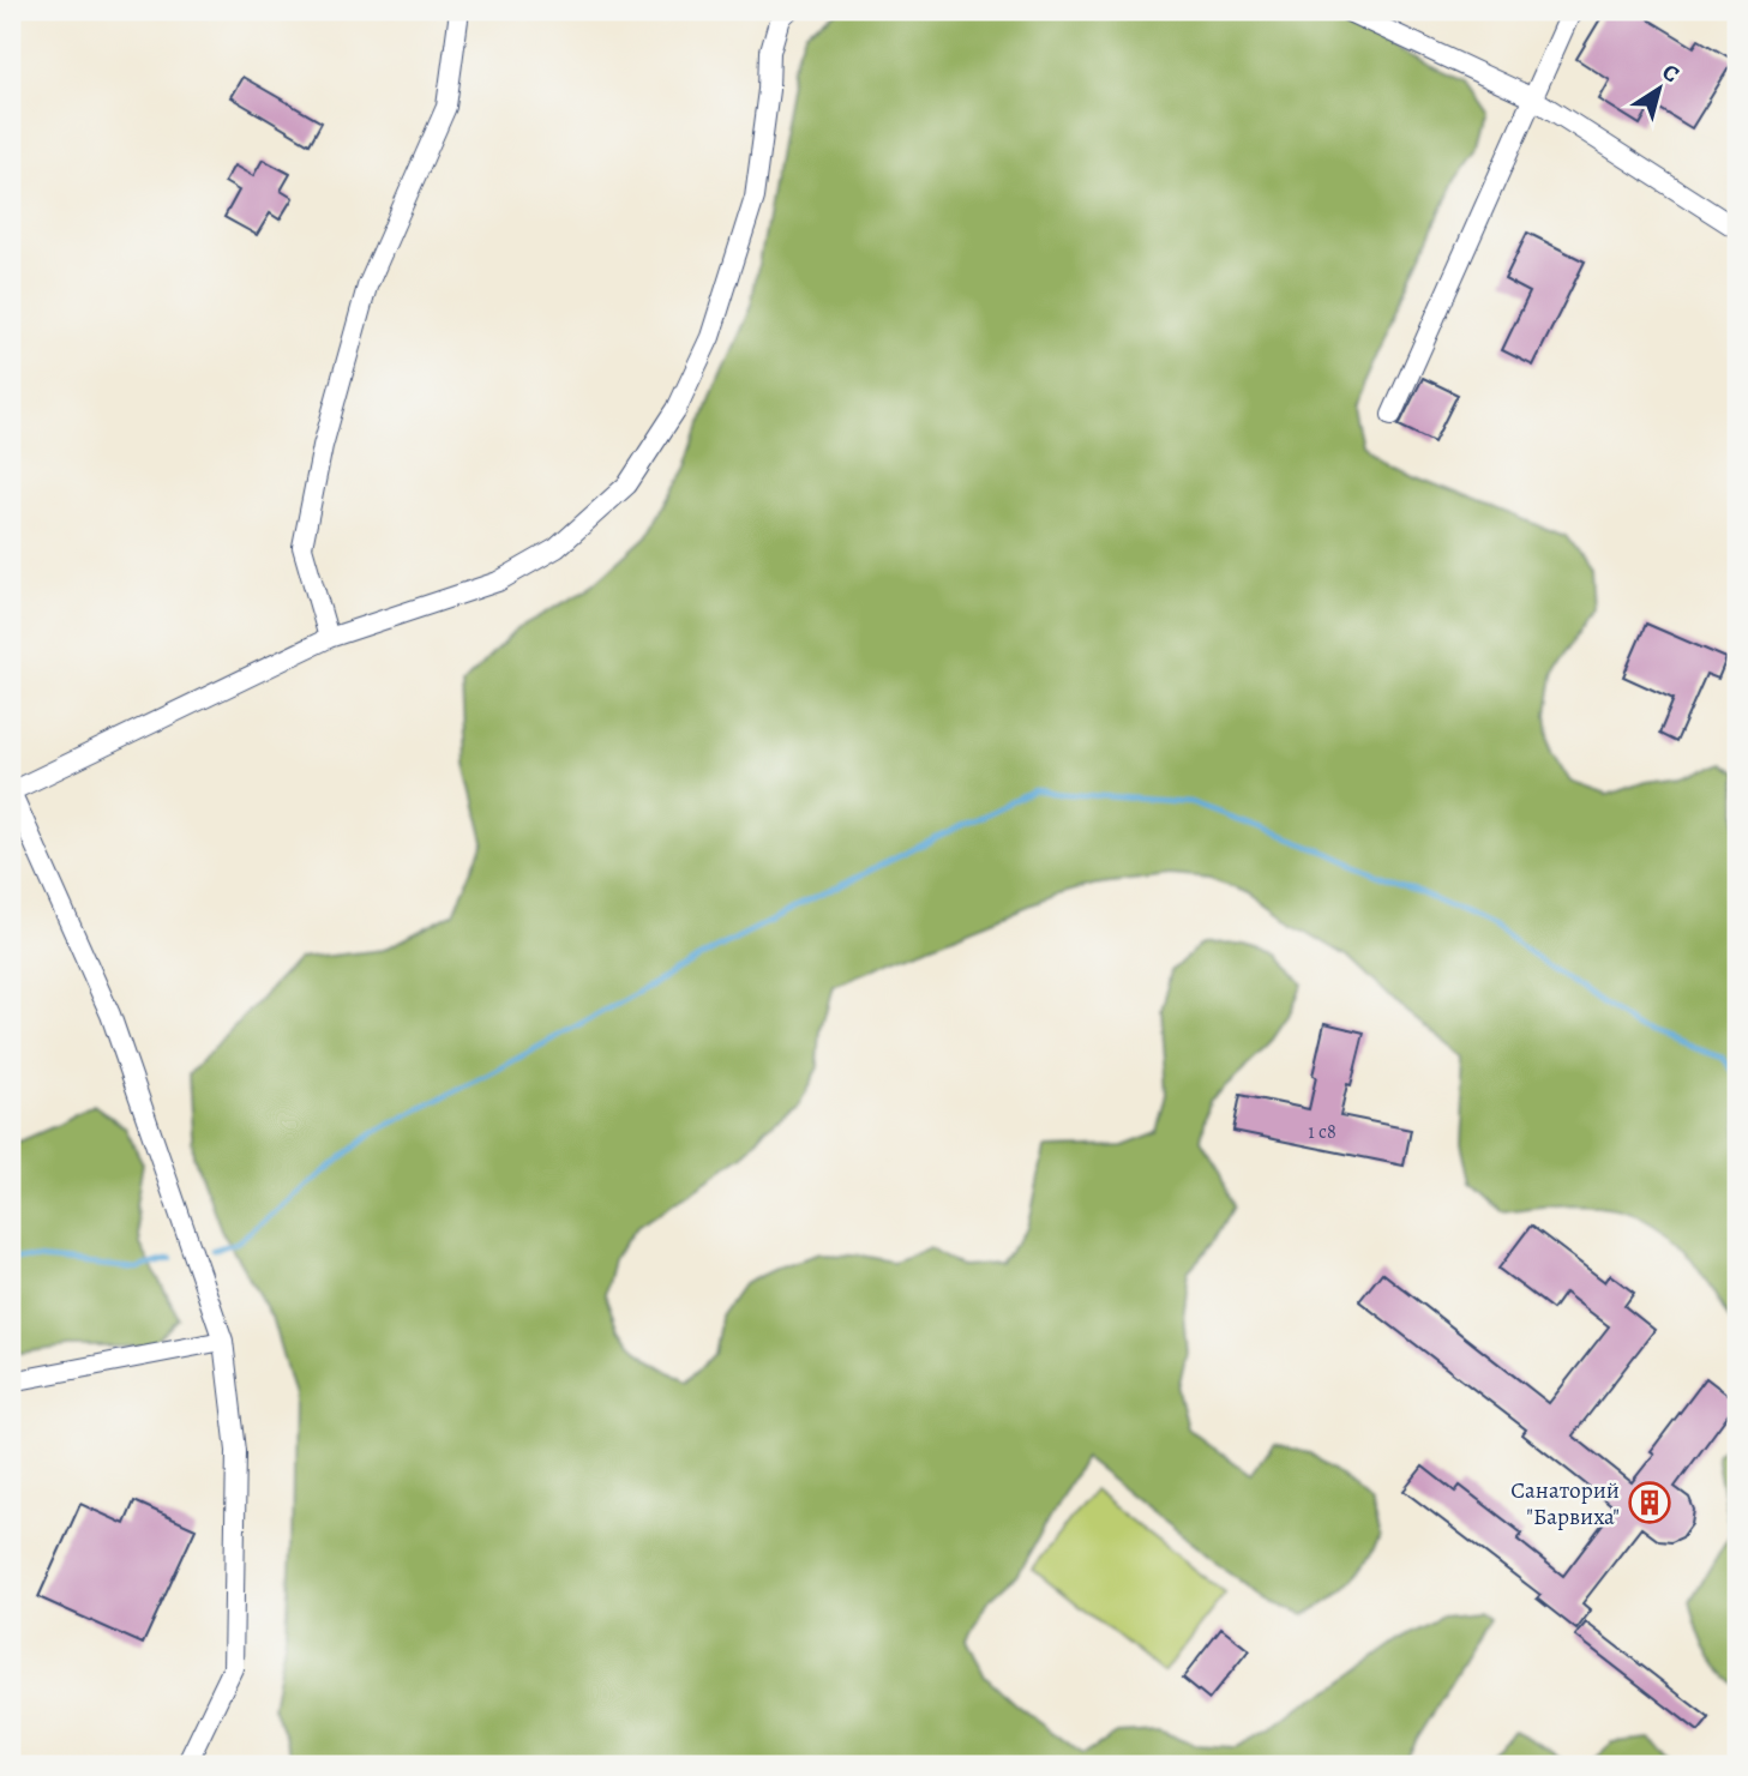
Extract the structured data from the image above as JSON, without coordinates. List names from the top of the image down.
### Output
{
  "places": {
    "building": ["Санаторий \"Барвиха\""]
  },
  "house_numbers": ["1 с8"],
  "north": "top right"
}
